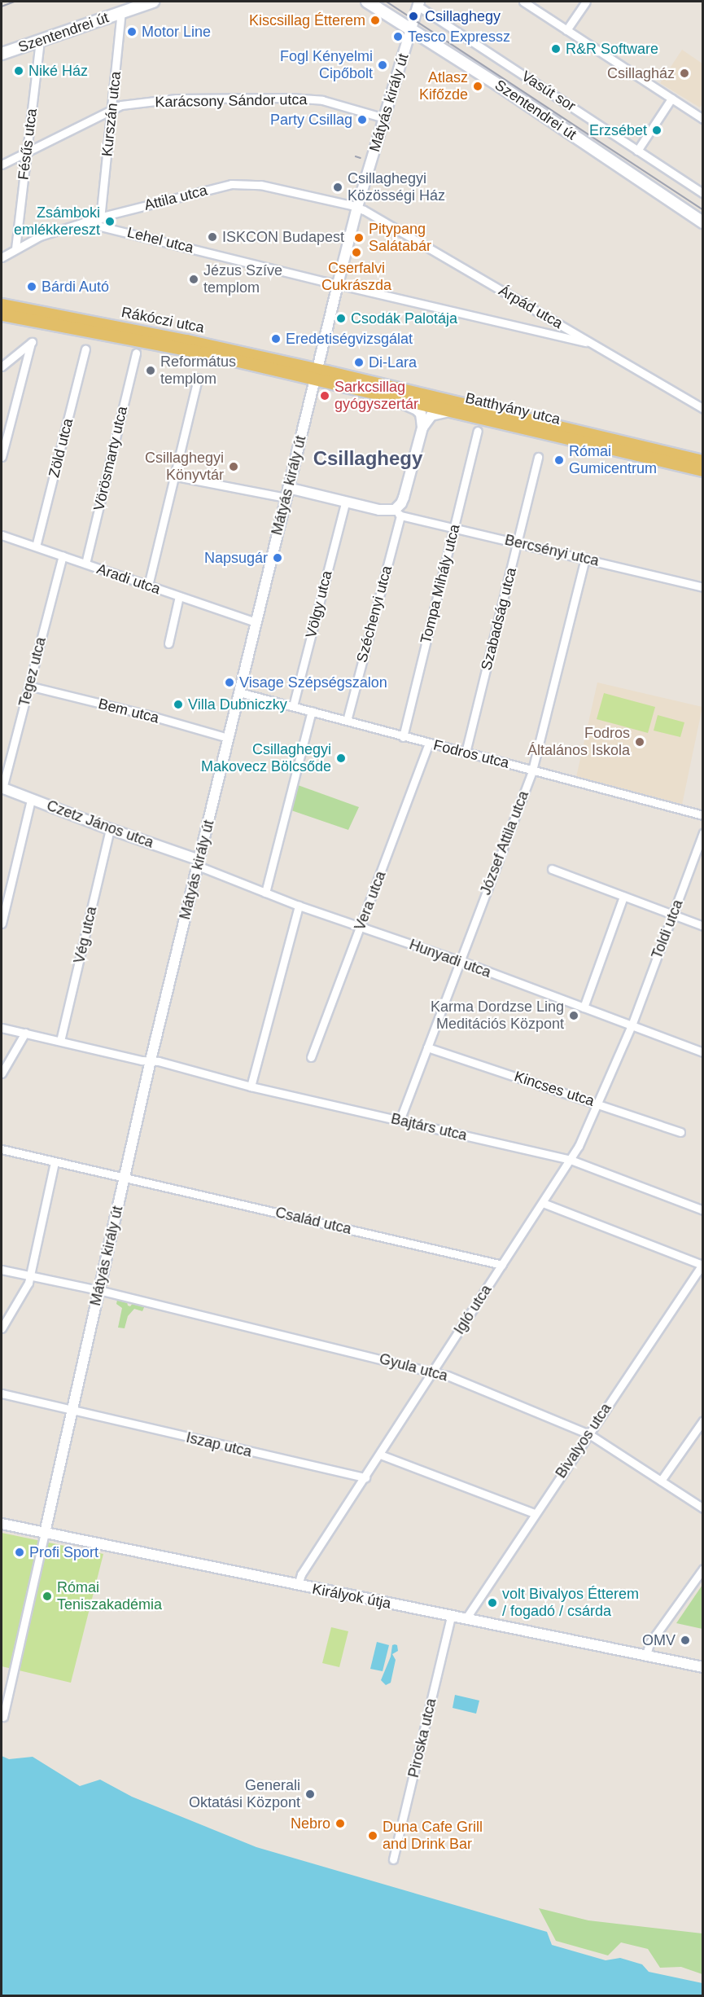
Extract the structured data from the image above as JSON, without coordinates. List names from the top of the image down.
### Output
{
  "streets": {
    "main road": ["Szentendrei út", "Rákóczi utca", "Batthyány utca"],
    "street": [
      "Vasút sor",
      "Karácsony Sándor utca",
      "Mátyás király út",
      "Kurszán utca",
      "Fésűs utca",
      "Attila utca",
      "Lehel utca",
      "Árpád utca",
      "Zöld utca",
      "Vörösmarty utca",
      "Bercsényi utca",
      "Aradi utca",
      "Tompa Mihály utca",
      "Völgy utca",
      "Széchenyi utca",
      "Szabadság utca",
      "Tegez utca",
      "Bem utca",
      "Fodros utca",
      "Czetz János utca",
      "József Attila utca",
      "Vera utca",
      "Toldi utca",
      "Vég utca",
      "Hunyadi utca",
      "Kincses utca",
      "Bajtárs utca",
      "Család utca",
      "Igló utca",
      "Gyula utca",
      "Bivalyos utca",
      "Iszap utca",
      "Királyok útja",
      "Piroska utca"
    ]
  },
  "crossings": [
    ["Szentendrei út", "Mátyás király út"],
    ["Szentendrei út", "Kurszán utca"],
    ["Szentendrei út", "Fésűs utca"],
    ["Vasút sor", "Mátyás király út"],
    ["Karácsony Sándor utca", "Mátyás király út"],
    ["Karácsony Sándor utca", "Kurszán utca"],
    ["Karácsony Sándor utca", "Fésűs utca"],
    ["Mátyás király út", "Attila utca"],
    ["Mátyás király út", "Lehel utca"],
    ["Mátyás király út", "Árpád utca"],
    ["Mátyás király út", "Rákóczi utca"],
    ["Mátyás király út", "Batthyány utca"],
    ["Mátyás király út", "Bercsényi utca"],
    ["Mátyás király út", "Aradi utca"],
    ["Mátyás király út", "Bem utca"],
    ["Mátyás király út", "Fodros utca"],
    ["Mátyás király út", "Czetz János utca"],
    ["Mátyás király út", "Hunyadi utca"],
    ["Mátyás király út", "Bajtárs utca"],
    ["Mátyás király út", "Család utca"],
    ["Mátyás király út", "Gyula utca"],
    ["Mátyás király út", "Iszap utca"],
    ["Mátyás király út", "Királyok útja"],
    ["Kurszán utca", "Attila utca"],
    ["Fésűs utca", "Attila utca"],
    ["Attila utca", "Lehel utca"],
    ["Attila utca", "Árpád utca"],
    ["Lehel utca", "Árpád utca"],
    ["Rákóczi utca", "Batthyány utca"],
    ["Zöld utca", "Aradi utca"],
    ["Vörösmarty utca", "Aradi utca"],
    ["Bercsényi utca", "Tompa Mihály utca"],
    ["Bercsényi utca", "Völgy utca"],
    ["Bercsényi utca", "Széchenyi utca"],
    ["Bercsényi utca", "Szabadság utca"],
    ["Bercsényi utca", "József Attila utca"],
    ["Aradi utca", "Tegez utca"],
    ["Tompa Mihály utca", "Fodros utca"],
    ["Völgy utca", "Fodros utca"],
    ["Széchenyi utca", "Fodros utca"],
    ["Szabadság utca", "Fodros utca"],
    ["Tegez utca", "Bem utca"],
    ["Tegez utca", "Czetz János utca"],
    ["Fodros utca", "József Attila utca"],
    ["Fodros utca", "Vera utca"],
    ["Czetz János utca", "Vég utca"],
    ["Czetz János utca", "Hunyadi utca"],
    ["József Attila utca", "Hunyadi utca"],
    ["József Attila utca", "Kincses utca"],
    ["József Attila utca", "Bajtárs utca"],
    ["Vera utca", "Hunyadi utca"],
    ["Toldi utca", "Hunyadi utca"],
    ["Toldi utca", "Igló utca"],
    ["Vég utca", "Bajtárs utca"],
    ["Hunyadi utca", "Igló utca"],
    ["Kincses utca", "Igló utca"],
    ["Bajtárs utca", "Igló utca"],
    ["Család utca", "Igló utca"],
    ["Igló utca", "Gyula utca"],
    ["Igló utca", "Iszap utca"],
    ["Igló utca", "Királyok útja"],
    ["Gyula utca", "Bivalyos utca"],
    ["Bivalyos utca", "Királyok útja"],
    ["Királyok útja", "Piroska utca"]
  ],
  "districts": ["Csillaghegy"],
  "places": [
    "Csillaghegy",
    "Kiscsillag Étterem",
    "Motor Line",
    "Tesco Expressz",
    "R&R Software",
    "Fogl Kényelmi Cipőbolt",
    "Niké Ház",
    "Csillagház",
    "Atlasz Kifőzde",
    "Party Csillag",
    "Erzsébet",
    "Csillaghegyi Közösségi Ház",
    "Zsámboki emlékkereszt",
    "ISKCON Budapest",
    "Pitypang Salátabár",
    "Cserfalvi Cukrászda",
    "Jézus Szíve templom",
    "Bárdi Autó",
    "Csodák Palotája",
    "Eredetiségvizsgálat",
    "Di-Lara",
    "Református templom",
    "Sarkcsillag gyógyszertár",
    "Római Gumicentrum",
    "Csillaghegyi Könyvtár",
    "Napsugár",
    "Visage Szépségszalon",
    "Villa Dubniczky",
    "Fodros Általános Iskola",
    "Csillaghegyi Makovecz Bölcsőde",
    "Karma Dordzse Ling Meditációs Központ",
    "Profi Sport",
    "Római Teniszakadémia",
    "volt Bivalyos Étterem / fogadó / csárda",
    "OMV",
    "Generali Oktatási Központ",
    "Nebro",
    "Duna Cafe Grill and Drink Bar"
  ]
}
